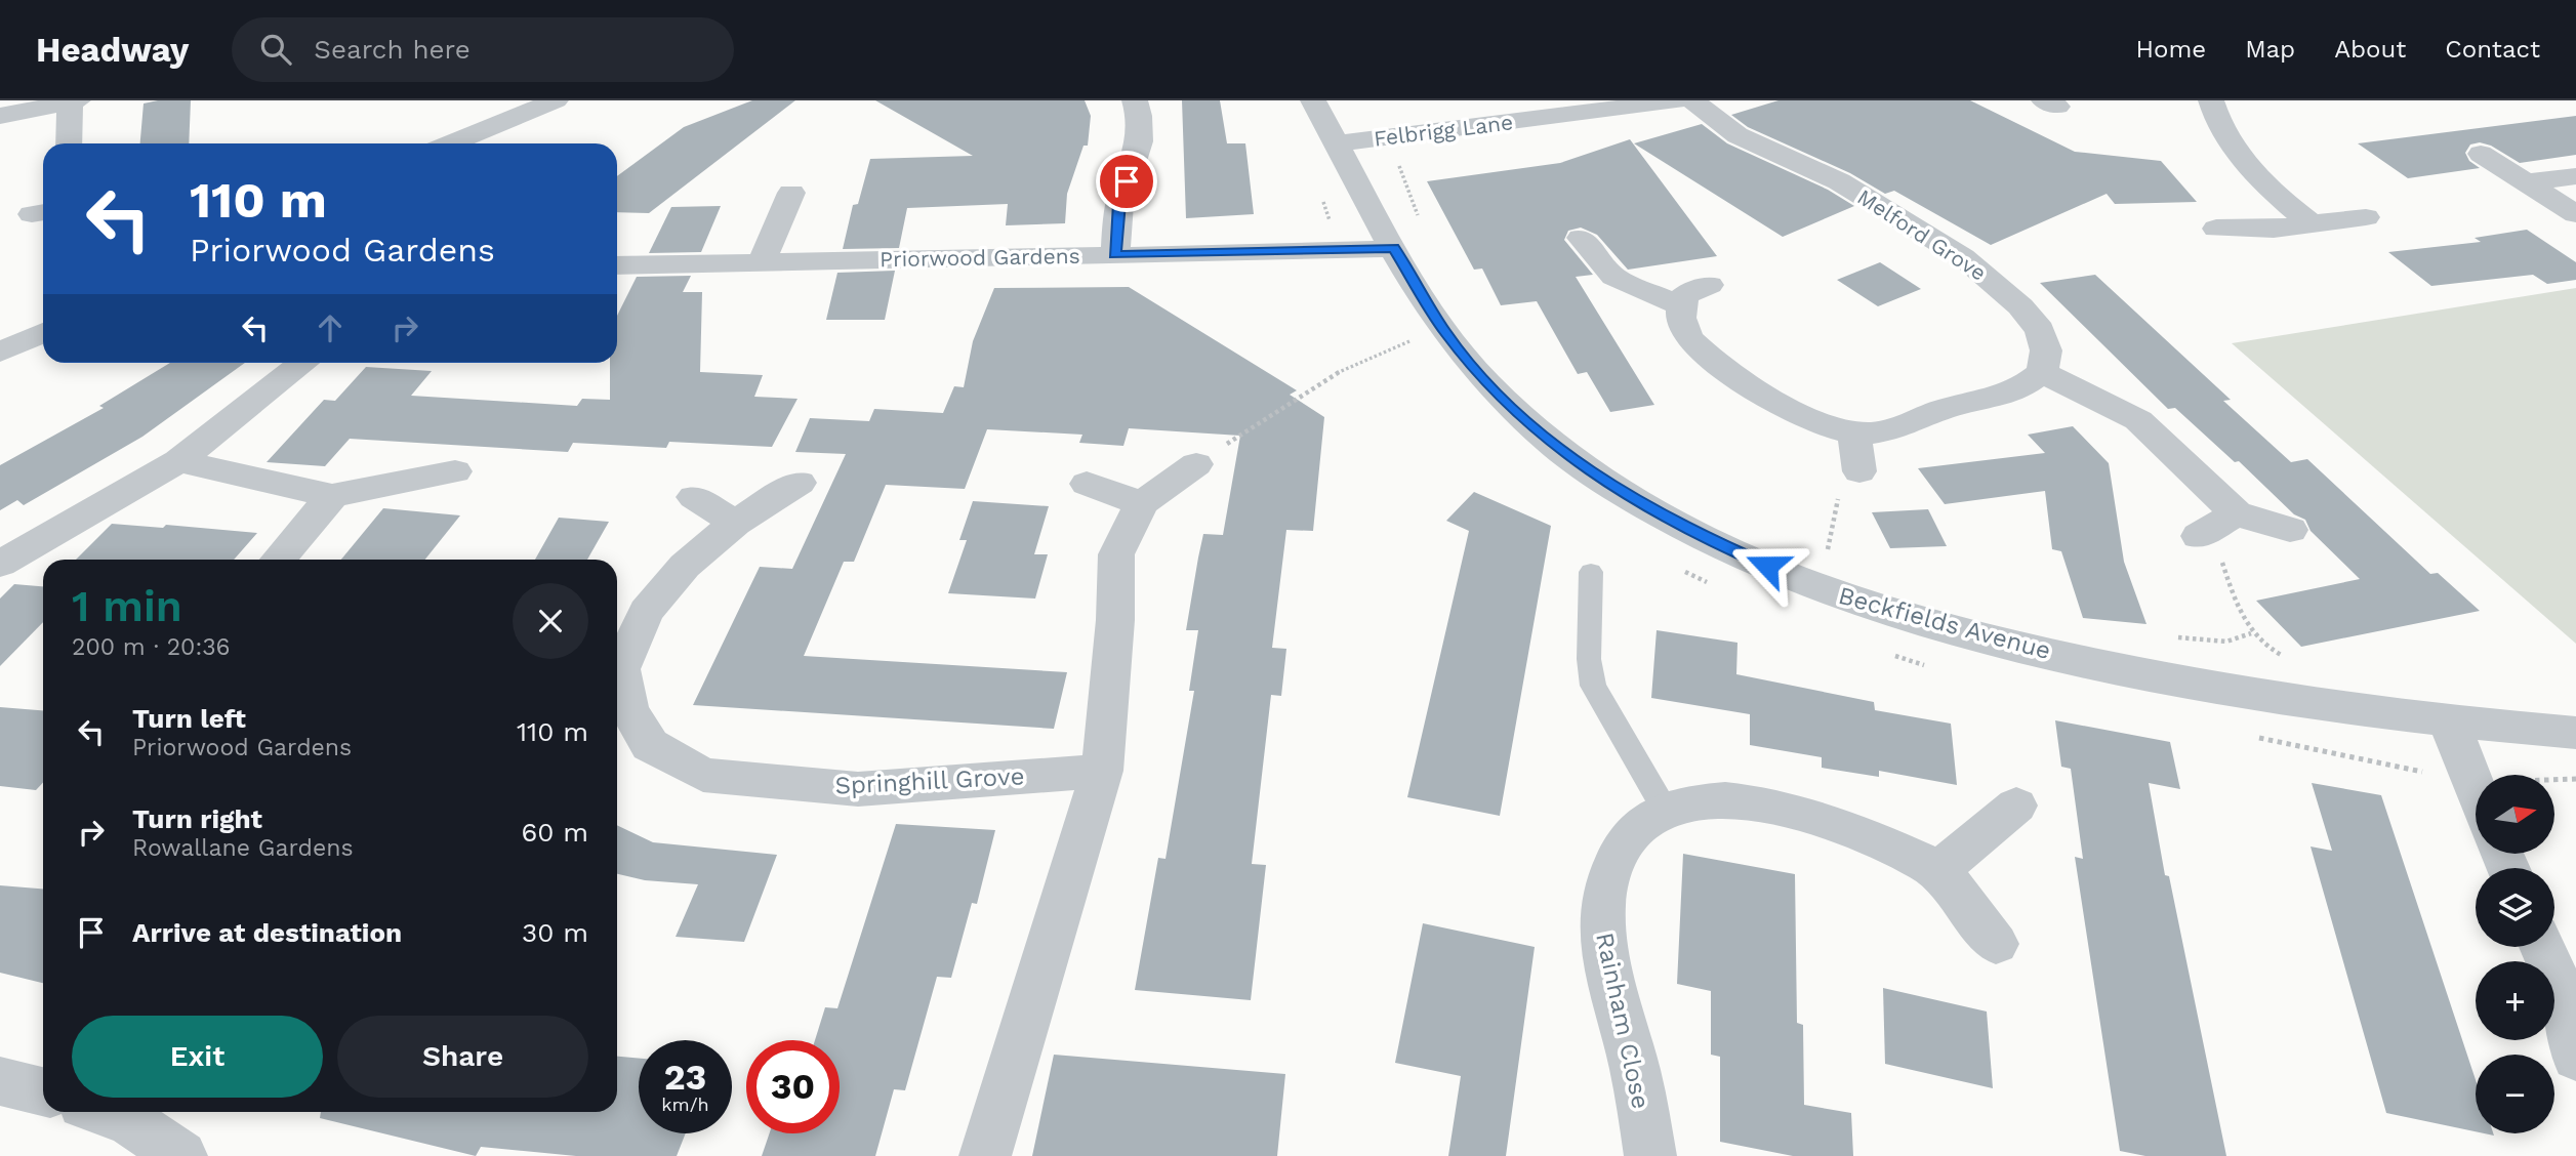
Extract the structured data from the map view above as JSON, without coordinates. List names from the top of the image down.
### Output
{
  "streets": {
    "street": [
      "Felbrigg Lane",
      "Melford Grove",
      "Priorwood Gardens",
      "Beckfields Avenue",
      "Springhill Grove",
      "Rainham Close"
    ]
  },
  "crossings": [
    ["Felbrigg Lane", "Beckfields Avenue"],
    ["Priorwood Gardens", "Beckfields Avenue"]
  ],
  "north": "right",
  "page": {
    "header": "Headway",
    "search": "Search here",
    "nav": [
      "Home",
      "Map",
      "About",
      "Contact"
    ],
    "turn": ["110 m", "Priorwood Gardens"],
    "heading": ["1 min", "200 m · 20:36"],
    "list": [
      {
        "name": "Turn left",
        "note": "Priorwood Gardens",
        "value": "110 m"
      },
      {
        "name": "Turn right",
        "note": "Rowallane Gardens",
        "value": "60 m"
      },
      {
        "name": "Arrive at destination",
        "value": "30 m"
      }
    ],
    "map_buttons": ["+", "−"],
    "buttons": ["Exit", "Share"],
    "speed": "23 km/h",
    "limit": "30"
  }
}
